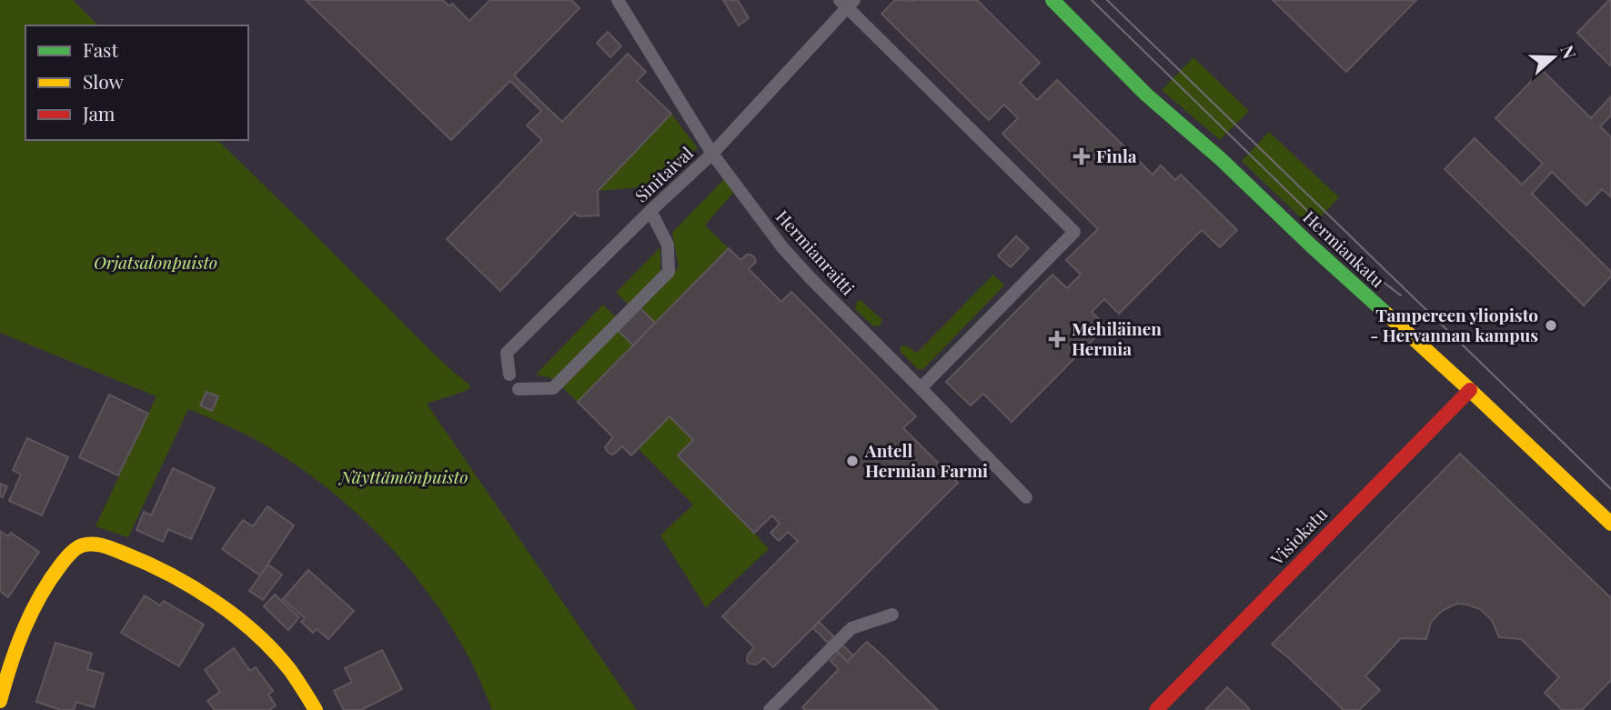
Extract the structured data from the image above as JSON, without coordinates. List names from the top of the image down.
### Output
{
  "streets": {
    "street": ["Hermiankatu", "Visiokatu"],
    "lane": ["Sinitaival", "Hermianraitti"]
  },
  "crossings": [
    ["Sinitaival", "Hermianraitti"],
    ["Hermiankatu", "Visiokatu"]
  ],
  "parks": ["Orjatsalonpuisto", "Näyttämönpuisto"],
  "places": {
    "health": ["Finla", "Mehiläinen Hermia"],
    "other": ["Tampereen yliopisto - Hervannan kampus", "Antell Hermian Farmi"]
  },
  "legend": ["Fast", "Slow", "Jam"],
  "north": "right"
}
